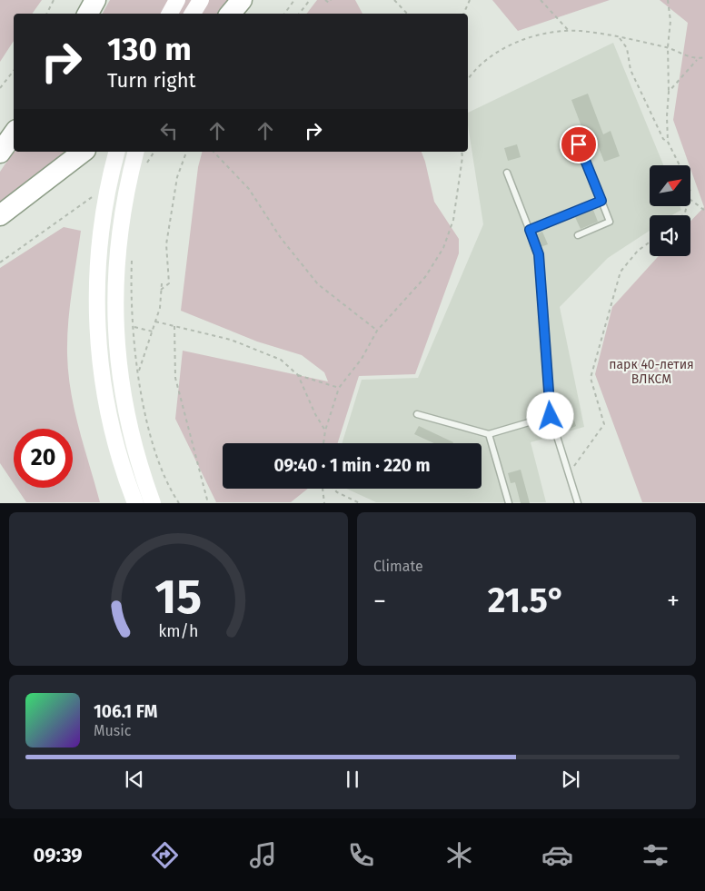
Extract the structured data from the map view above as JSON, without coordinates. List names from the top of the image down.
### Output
{
  "parks": ["парк 40-летия ВЛКСМ"],
  "north": "top right",
  "page": {
    "turn": ["130 m", "Turn right"],
    "limit": "20",
    "trip": "09:40 · 1 min · 220 m",
    "tile": "Climate",
    "heat": ["−", "21.5°", "+"],
    "song": ["106.1 FM", "Music"],
    "tabs": "09:39",
    "gauge": ["15", "km/h"]
  }
}
